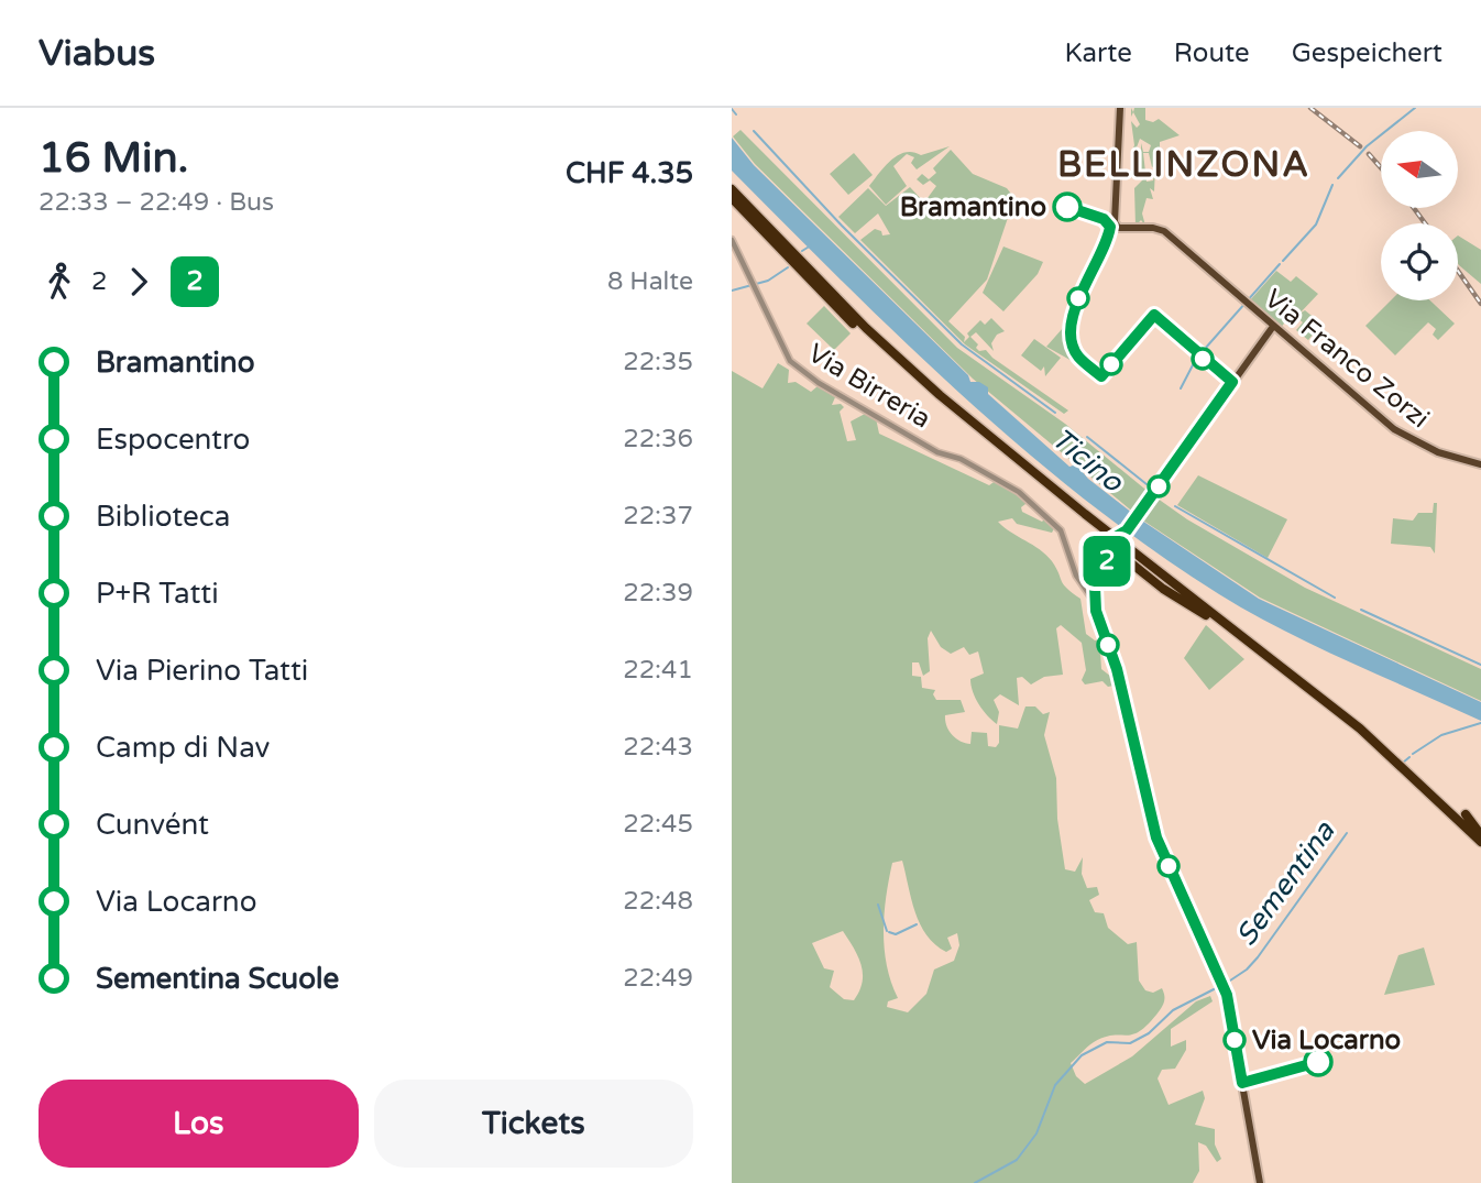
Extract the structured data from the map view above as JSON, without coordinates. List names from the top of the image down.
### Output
{
  "streets": {
    "main road": ["Via Franco Zorzi"],
    "street": ["Via Birreria"]
  },
  "districts": ["BELLINZONA"],
  "water": ["Ticino", "Sementina"],
  "places": ["Bramantino", "Via Locarno"],
  "lines": ["bus line 2"],
  "north": "left",
  "page": {
    "header": "Viabus",
    "nav": ["Karte", "Route", "Gespeichert"],
    "heading": ["16 Min.", "22:33 – 22:49 · Bus", "CHF 4.35"],
    "on_map": "2",
    "legs": ["2", "2", "8 Halte"],
    "list": [
      {
        "name": "Bramantino",
        "value": "22:35"
      },
      {
        "name": "Espocentro",
        "value": "22:36"
      },
      {
        "name": "Biblioteca",
        "value": "22:37"
      },
      {
        "name": "P+R Tatti",
        "value": "22:39"
      },
      {
        "name": "Via Pierino Tatti",
        "value": "22:41"
      },
      {
        "name": "Camp di Nav",
        "value": "22:43"
      },
      {
        "name": "Cunvént",
        "value": "22:45"
      },
      {
        "name": "Via Locarno",
        "value": "22:48"
      },
      {
        "name": "Sementina Scuole",
        "value": "22:49"
      }
    ],
    "buttons": ["Los", "Tickets"]
  }
}
